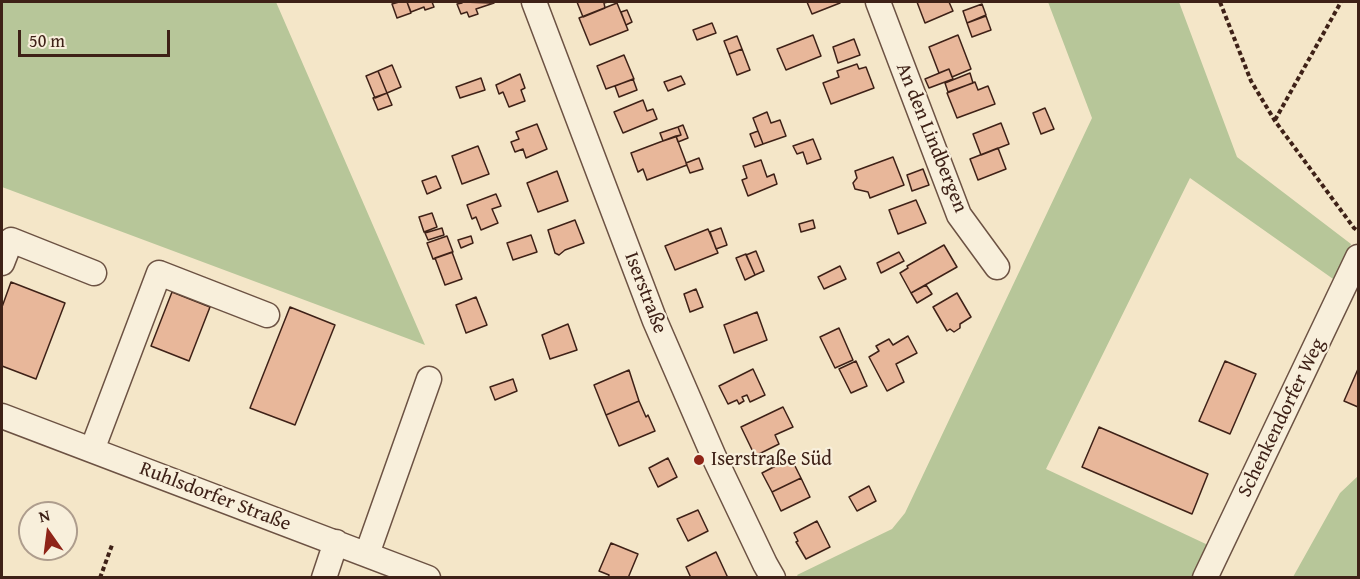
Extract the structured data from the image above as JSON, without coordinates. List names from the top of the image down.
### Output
{
  "streets": {
    "street": [
      "An den Lindbergen",
      "Iserstraße",
      "Schenkendorfer Weg",
      "Ruhlsdorfer Straße"
    ]
  },
  "places": ["Iserstraße Süd"],
  "scale_bar": "50 m",
  "north": "top"
}
